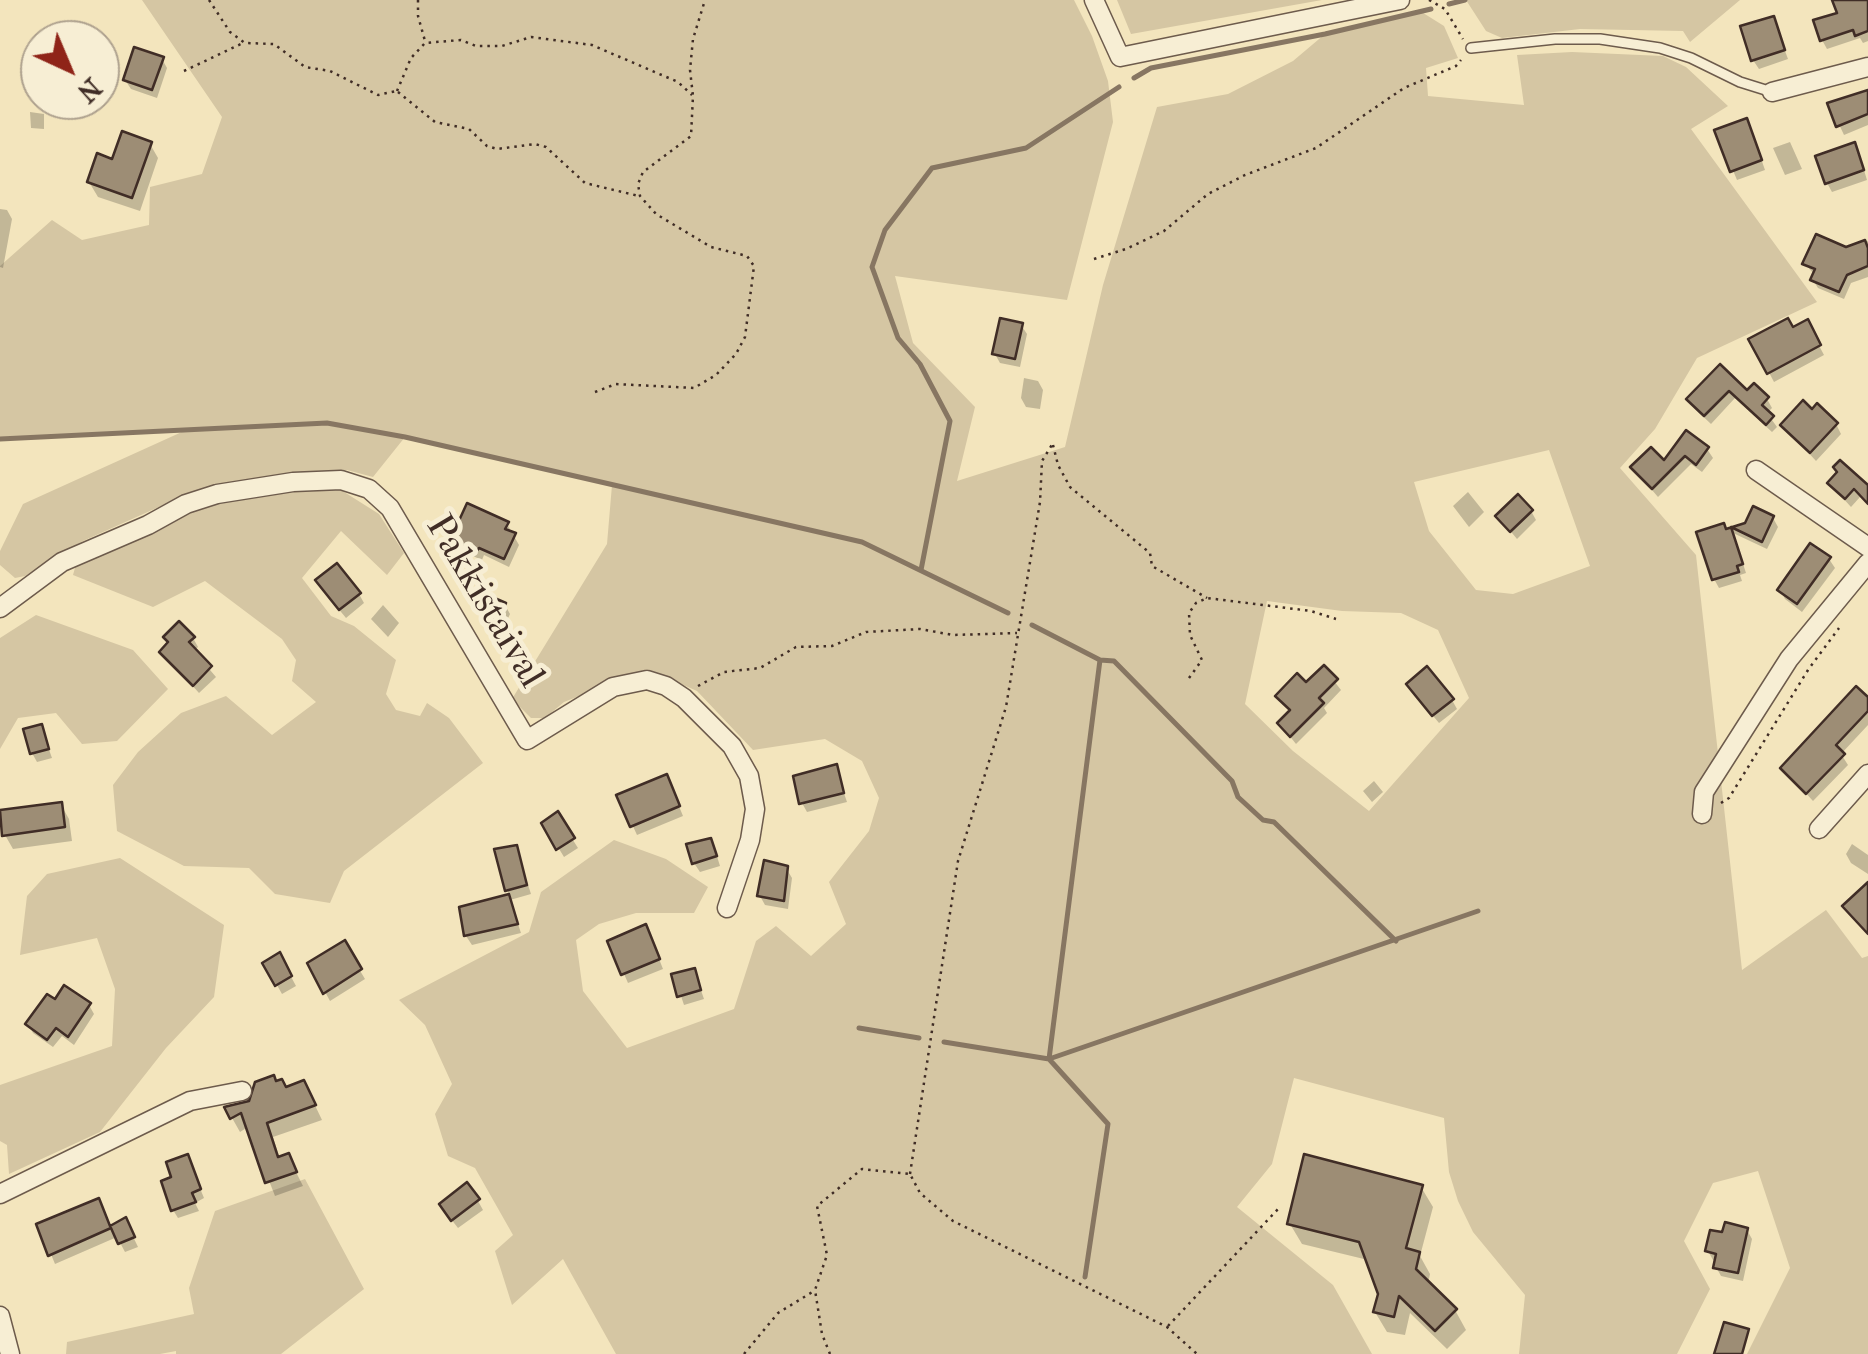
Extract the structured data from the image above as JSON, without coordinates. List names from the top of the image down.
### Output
{
  "streets": {
    "street": ["Pakkistaival"]
  },
  "north": "bottom right"
}
